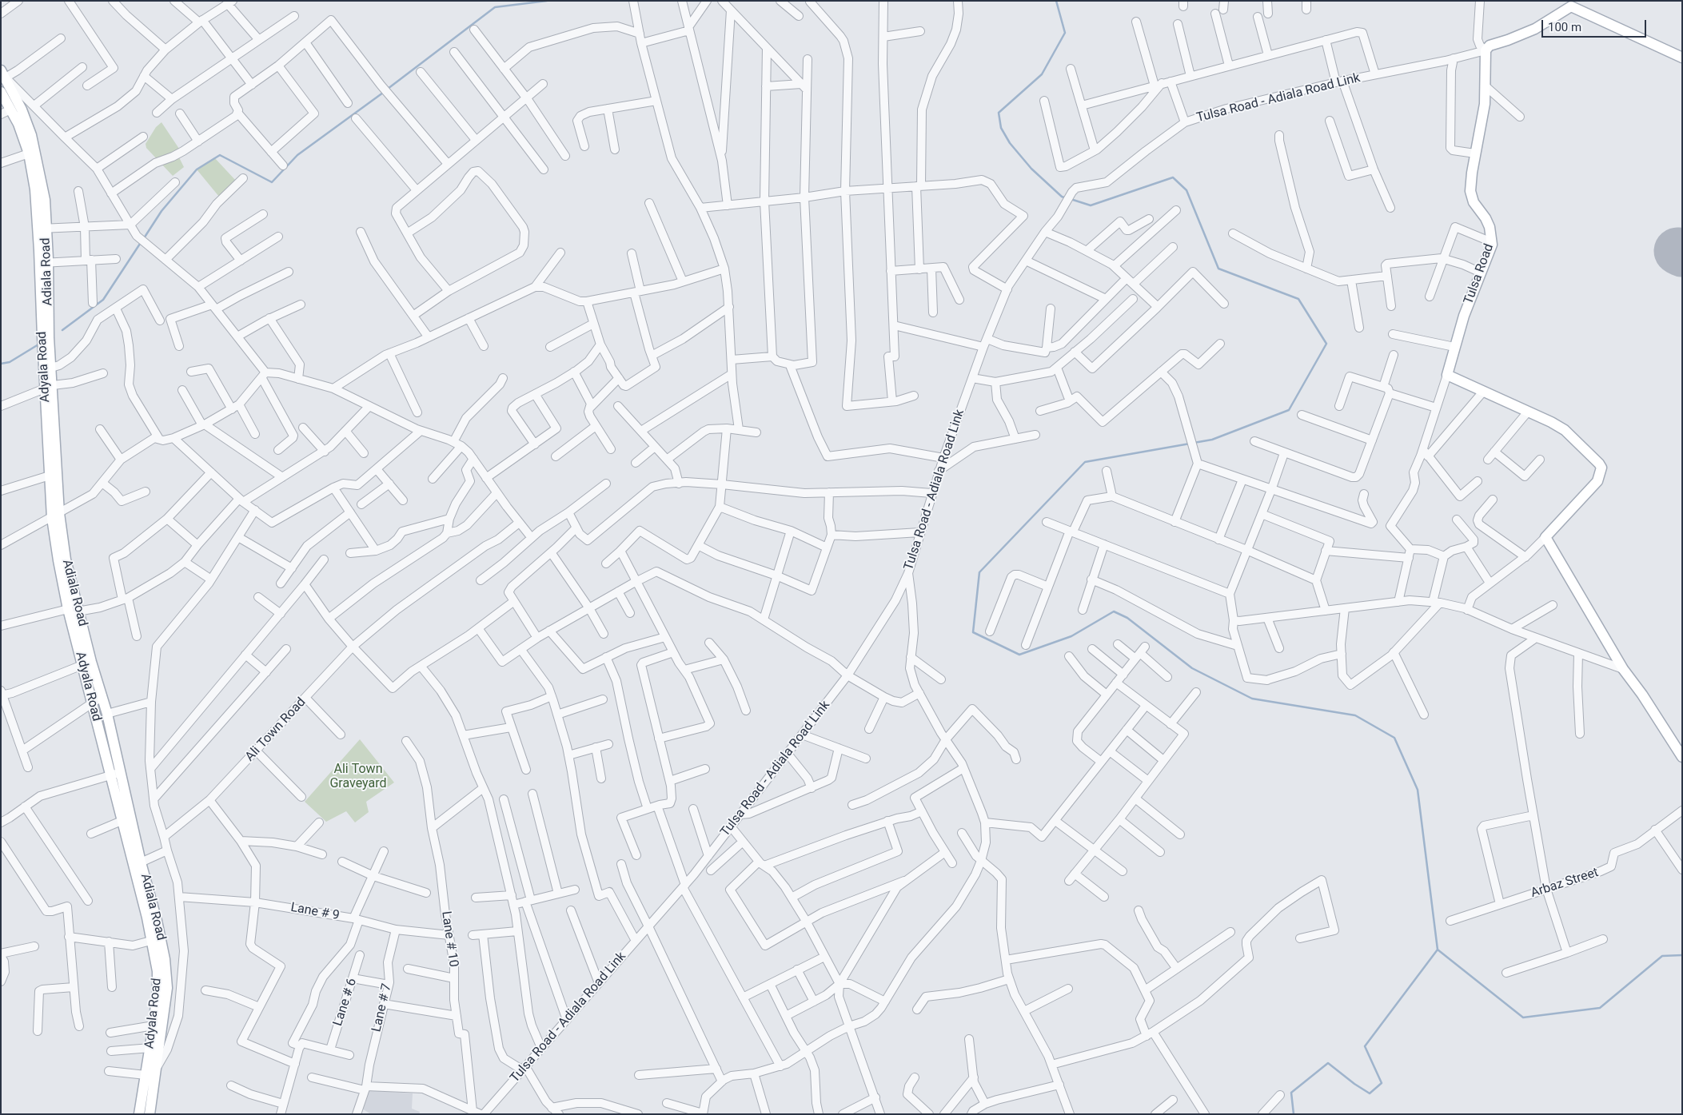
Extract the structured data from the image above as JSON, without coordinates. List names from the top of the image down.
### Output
{
  "streets": {
    "main road": ["Adiala Road", "Tulsa Road", "Adyala Road"],
    "street": [
      "Tulsa Road - Adiala Road Link",
      "Ali Town Road",
      "Arbaz Street",
      "Lane # 9",
      "Lane # 10",
      "Lane # 6",
      "Lane # 7"
    ]
  },
  "crossings": [
    ["Tulsa Road - Adiala Road Link", "Tulsa Road"],
    ["Adiala Road", "Adyala Road"],
    ["Lane # 9", "Lane # 10"],
    ["Lane # 9", "Lane # 7"]
  ],
  "parks": ["Ali Town Graveyard"],
  "scale_bar": "100 m"
}
